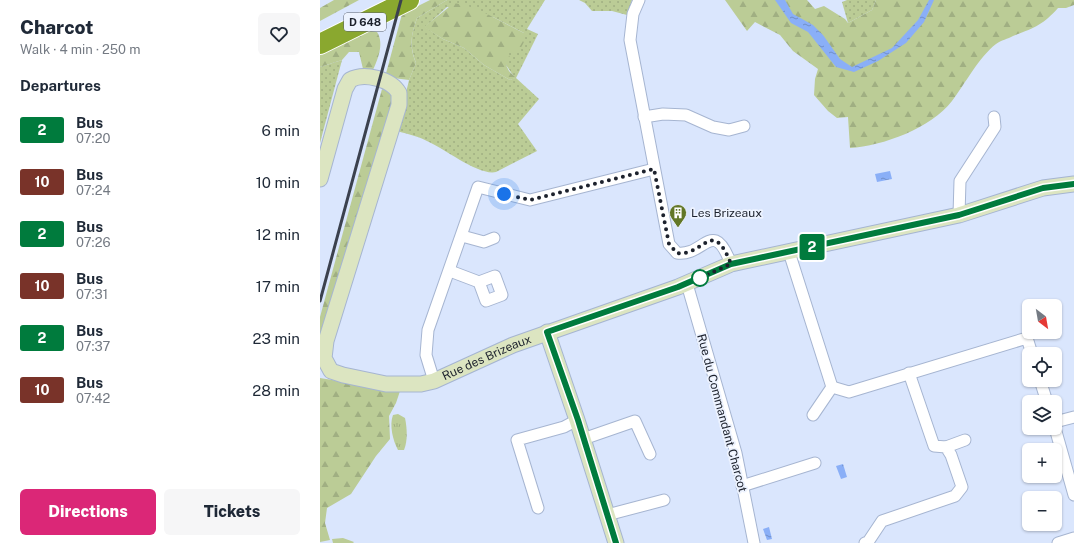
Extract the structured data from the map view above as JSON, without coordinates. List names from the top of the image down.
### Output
{
  "streets": {
    "highway": ["D 648"],
    "street": ["Rue des Brizeaux", "Rue du Commandant Charcot"]
  },
  "crossings": [
    ["Rue des Brizeaux", "Rue du Commandant Charcot"]
  ],
  "places": {
    "building": ["Les Brizeaux"]
  },
  "lines": ["bus line 2"],
  "north": "bottom right",
  "page": {
    "heading": [
      ["Charcot", "Walk · 4 min · 250 m"],
      "Departures"
    ],
    "on_map": "2",
    "list": [
      {
        "mark": "2",
        "name": "Bus",
        "note": "07:20",
        "value": "6 min"
      },
      {
        "mark": "10",
        "name": "Bus",
        "note": "07:24",
        "value": "10 min"
      },
      {
        "mark": "2",
        "name": "Bus",
        "note": "07:26",
        "value": "12 min"
      },
      {
        "mark": "10",
        "name": "Bus",
        "note": "07:31",
        "value": "17 min"
      },
      {
        "mark": "2",
        "name": "Bus",
        "note": "07:37",
        "value": "23 min"
      },
      {
        "mark": "10",
        "name": "Bus",
        "note": "07:42",
        "value": "28 min"
      }
    ],
    "map_buttons": ["+", "−"],
    "buttons": ["Directions", "Tickets"]
  }
}
